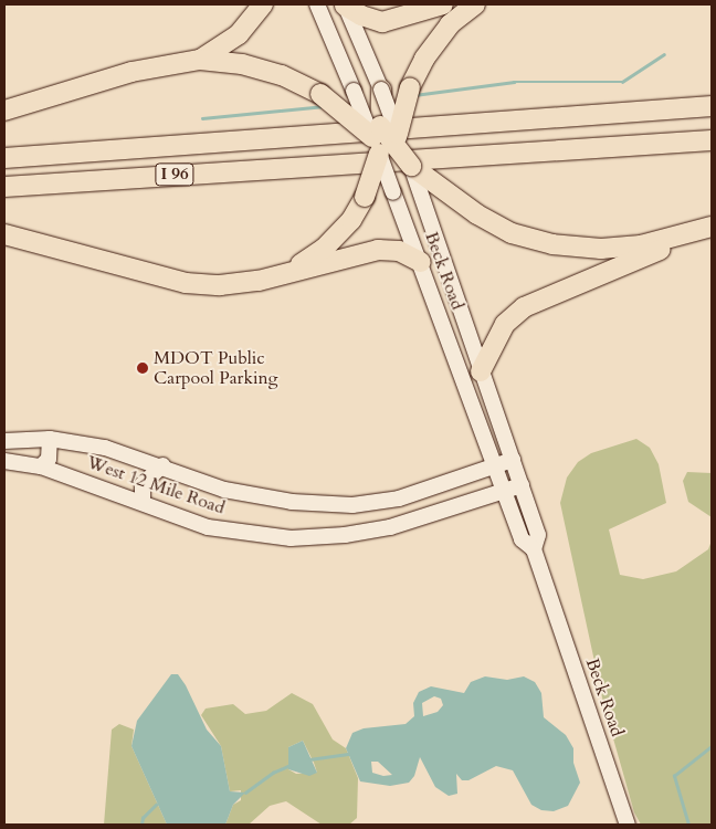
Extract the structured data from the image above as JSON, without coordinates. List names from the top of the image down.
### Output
{
  "streets": {
    "highway": ["I 96"],
    "main road": ["Beck Road", "West 12 Mile Road"]
  },
  "crossings": [
    ["Beck Road", "West 12 Mile Road"]
  ],
  "places": ["MDOT Public Carpool Parking"]
}
